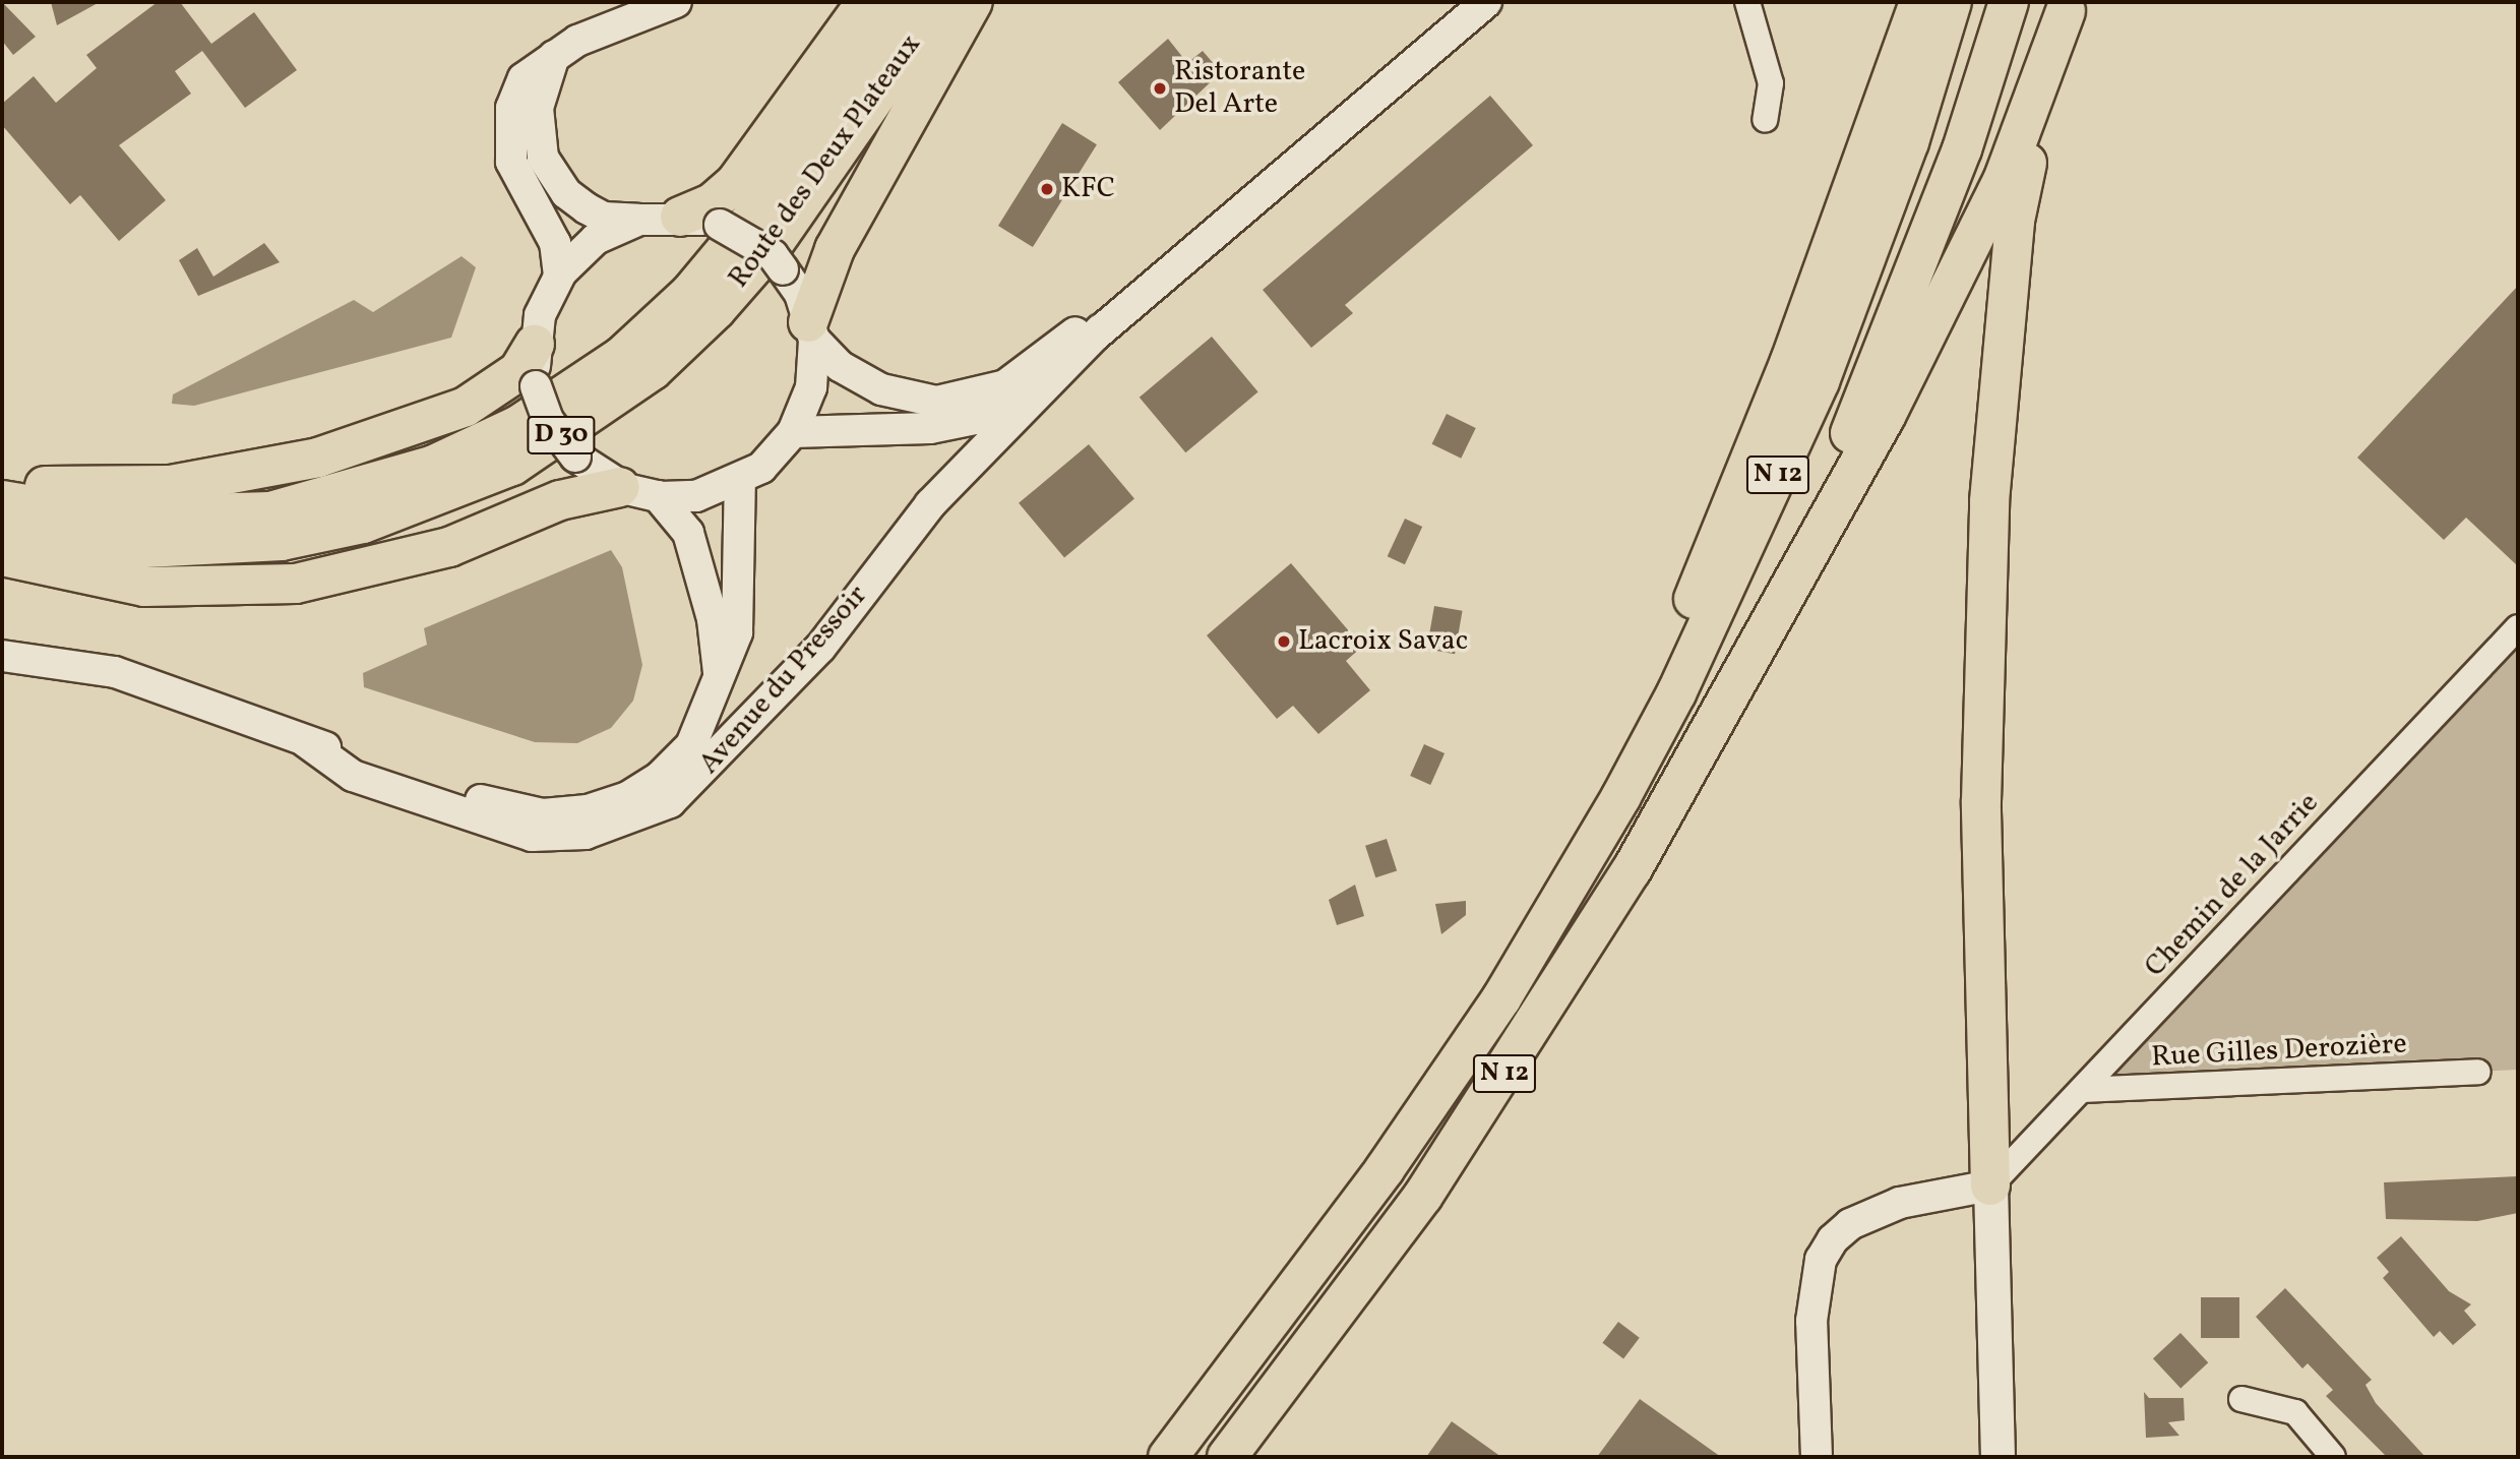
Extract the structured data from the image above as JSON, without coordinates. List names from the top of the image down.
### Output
{
  "streets": {
    "main road": ["Route des Deux Plateaux", "D 30", "N 12"],
    "street": ["Avenue du Pressoir", "Chemin de la Jarrie", "Rue Gilles Derozière"]
  },
  "crossings": [
    ["Chemin de la Jarrie", "Rue Gilles Derozière"]
  ],
  "places": ["Ristorante Del Arte", "KFC", "Lacroix Savac"]
}
